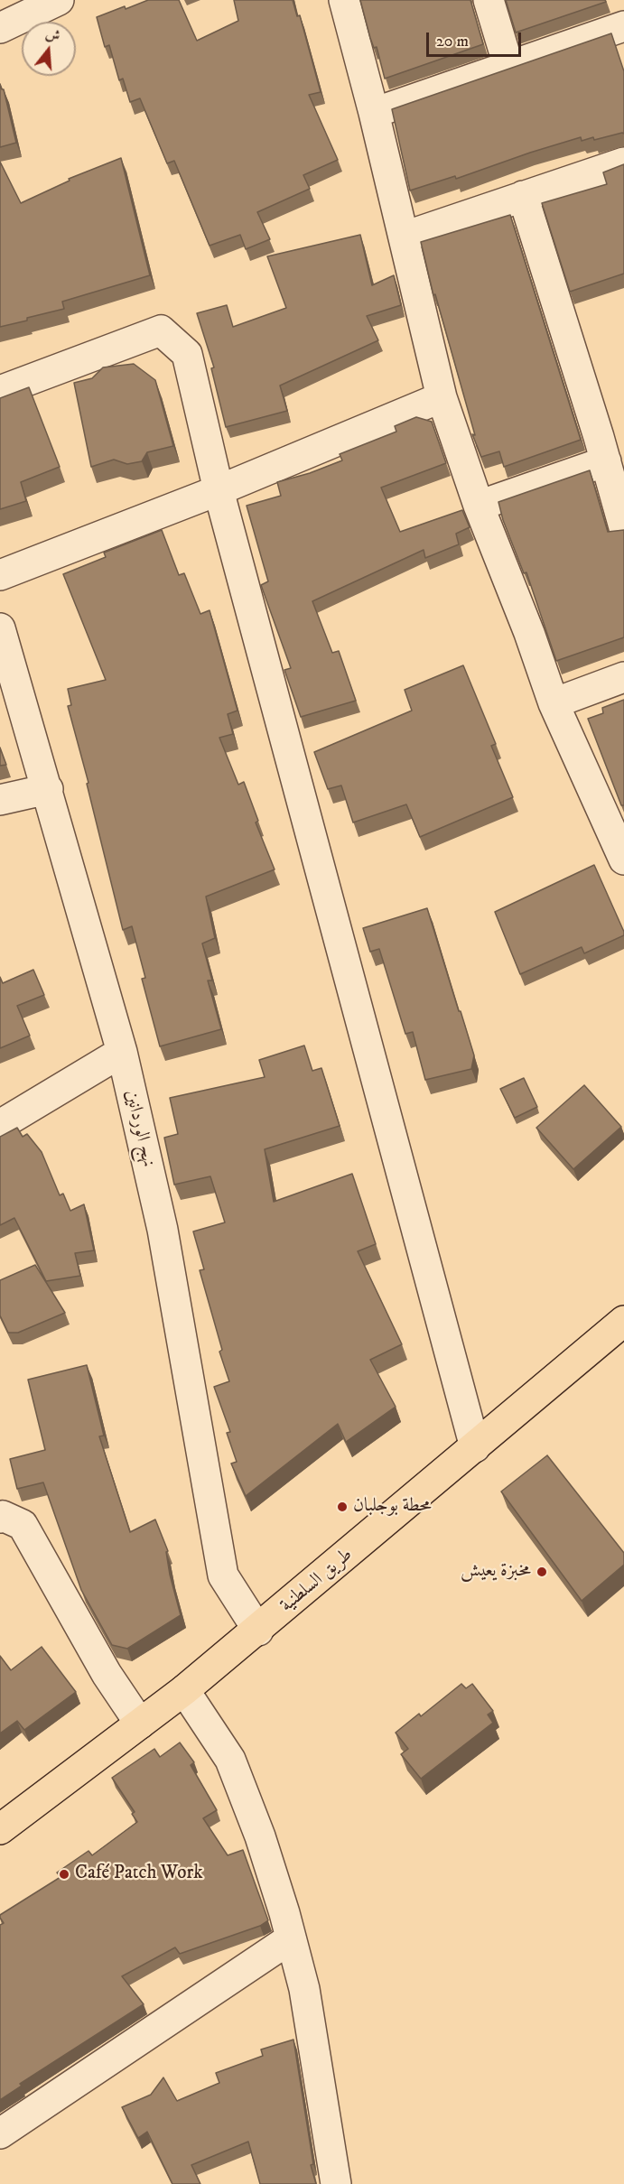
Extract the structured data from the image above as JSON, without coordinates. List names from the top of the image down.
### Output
{
  "streets": {
    "main road": ["طريق السلطنية"],
    "street": ["نهج الوردانين"]
  },
  "crossings": [
    ["نهج الوردانين", "طريق السلطنية"]
  ],
  "places": ["محطة بوجلبان", "مخبزة يعيش", "Café Patch Work"],
  "scale_bar": "20 m",
  "north": "top"
}
